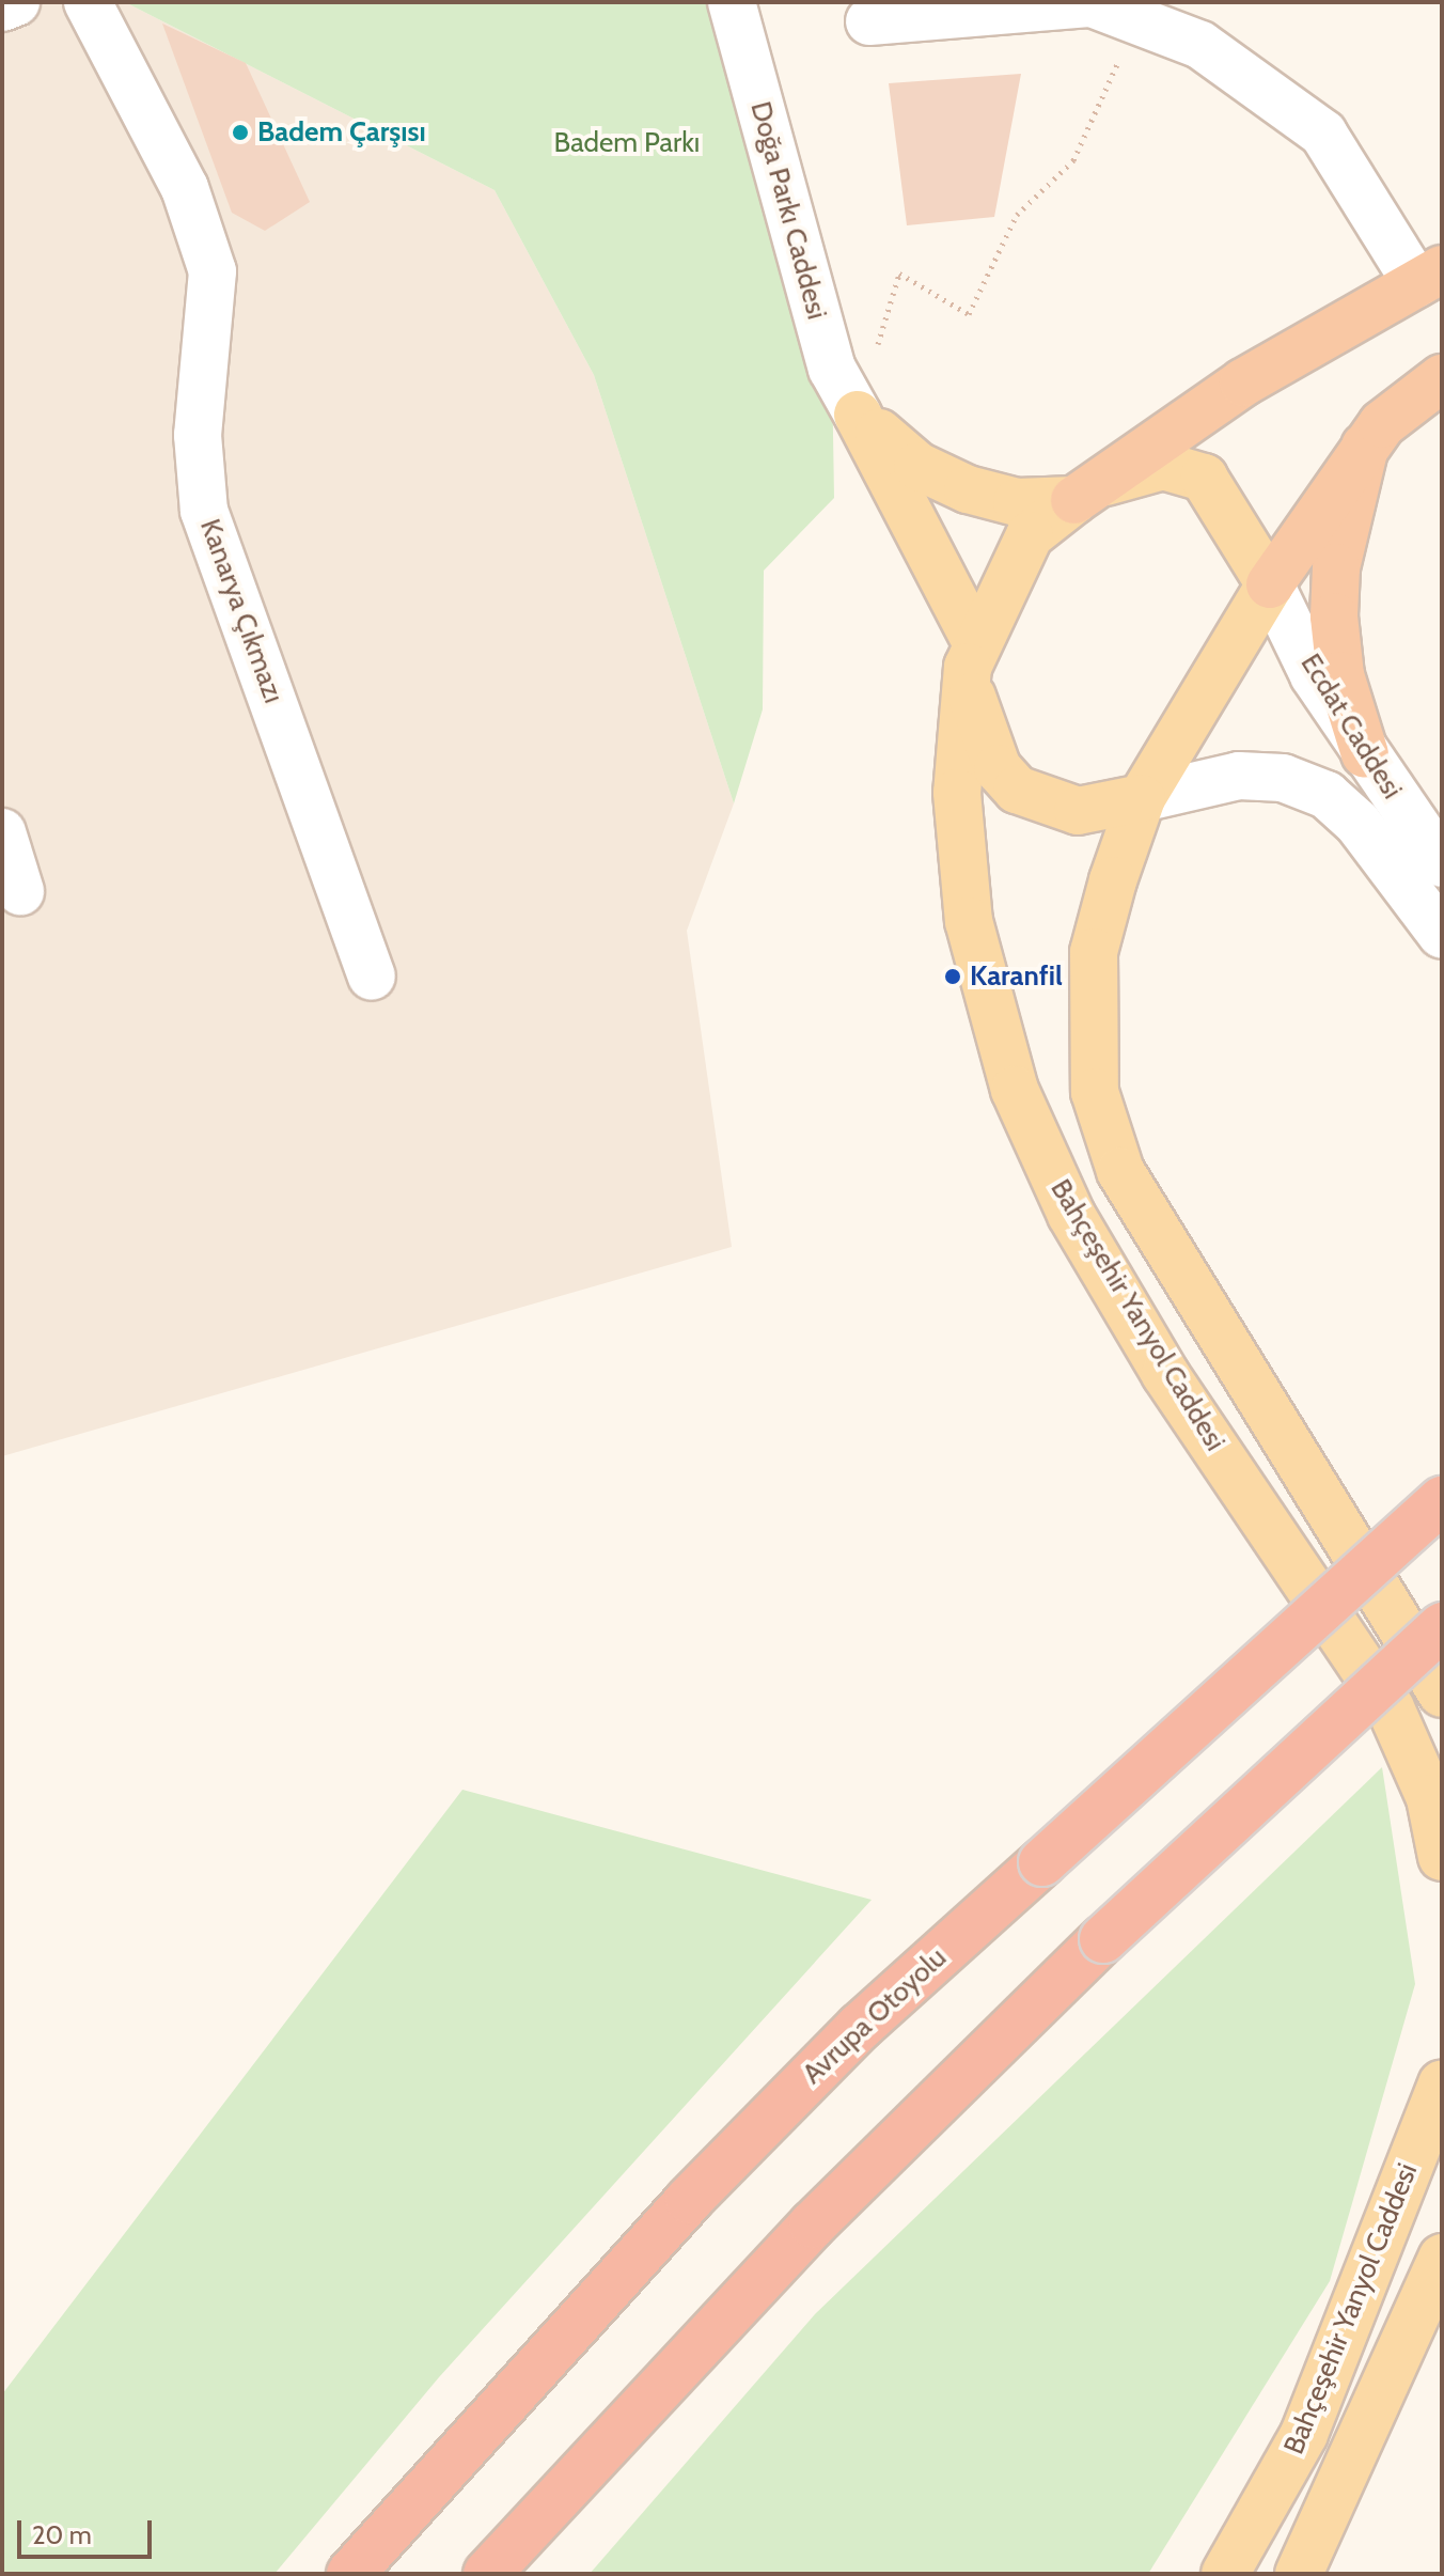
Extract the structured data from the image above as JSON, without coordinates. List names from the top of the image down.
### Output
{
  "streets": {
    "highway": ["Avrupa Otoyolu"],
    "main road": ["Bahçeşehir Yanyol Caddesi"],
    "street": ["Doğa Parkı Caddesi", "Kanarya Çıkmazı", "Ecdat Caddesi"]
  },
  "crossings": [
    ["Ecdat Caddesi", "Bahçeşehir Yanyol Caddesi"]
  ],
  "parks": ["Badem Parkı"],
  "places": ["Badem Çarşısı", "Karanfil"],
  "scale_bar": "20 m"
}
